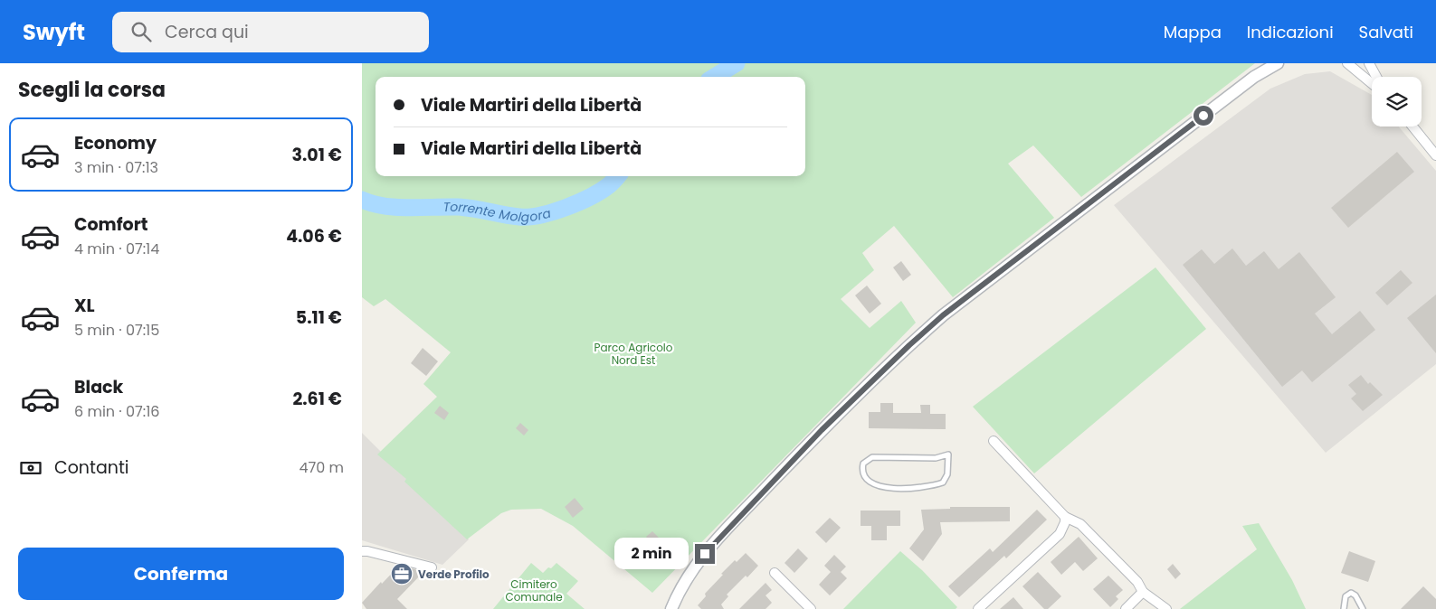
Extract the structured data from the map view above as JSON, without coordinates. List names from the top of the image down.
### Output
{
  "water": ["Torrente Molgora"],
  "parks": ["Parco Agricolo Nord Est", "Cimitero Comunale"],
  "places": {
    "office": ["Verde Profilo"]
  },
  "page": {
    "header": "Swyft",
    "search": "Cerca qui",
    "nav": ["Mappa", "Indicazioni", "Salvati"],
    "heading": "Scegli la corsa",
    "banner": ["Viale Martiri della Libertà", "Viale Martiri della Libertà"],
    "list": [
      {
        "name": "Economy",
        "note": "3 min · 07:13",
        "value": "3.01 €"
      },
      {
        "name": "Comfort",
        "note": "4 min · 07:14",
        "value": "4.06 €"
      },
      {
        "name": "XL",
        "note": "5 min · 07:15",
        "value": "5.11 €"
      },
      {
        "name": "Black",
        "note": "6 min · 07:16",
        "value": "2.61 €"
      }
    ],
    "pay": ["Contanti", "470 m"],
    "bubble": "2 min",
    "buttons": "Conferma"
  }
}
